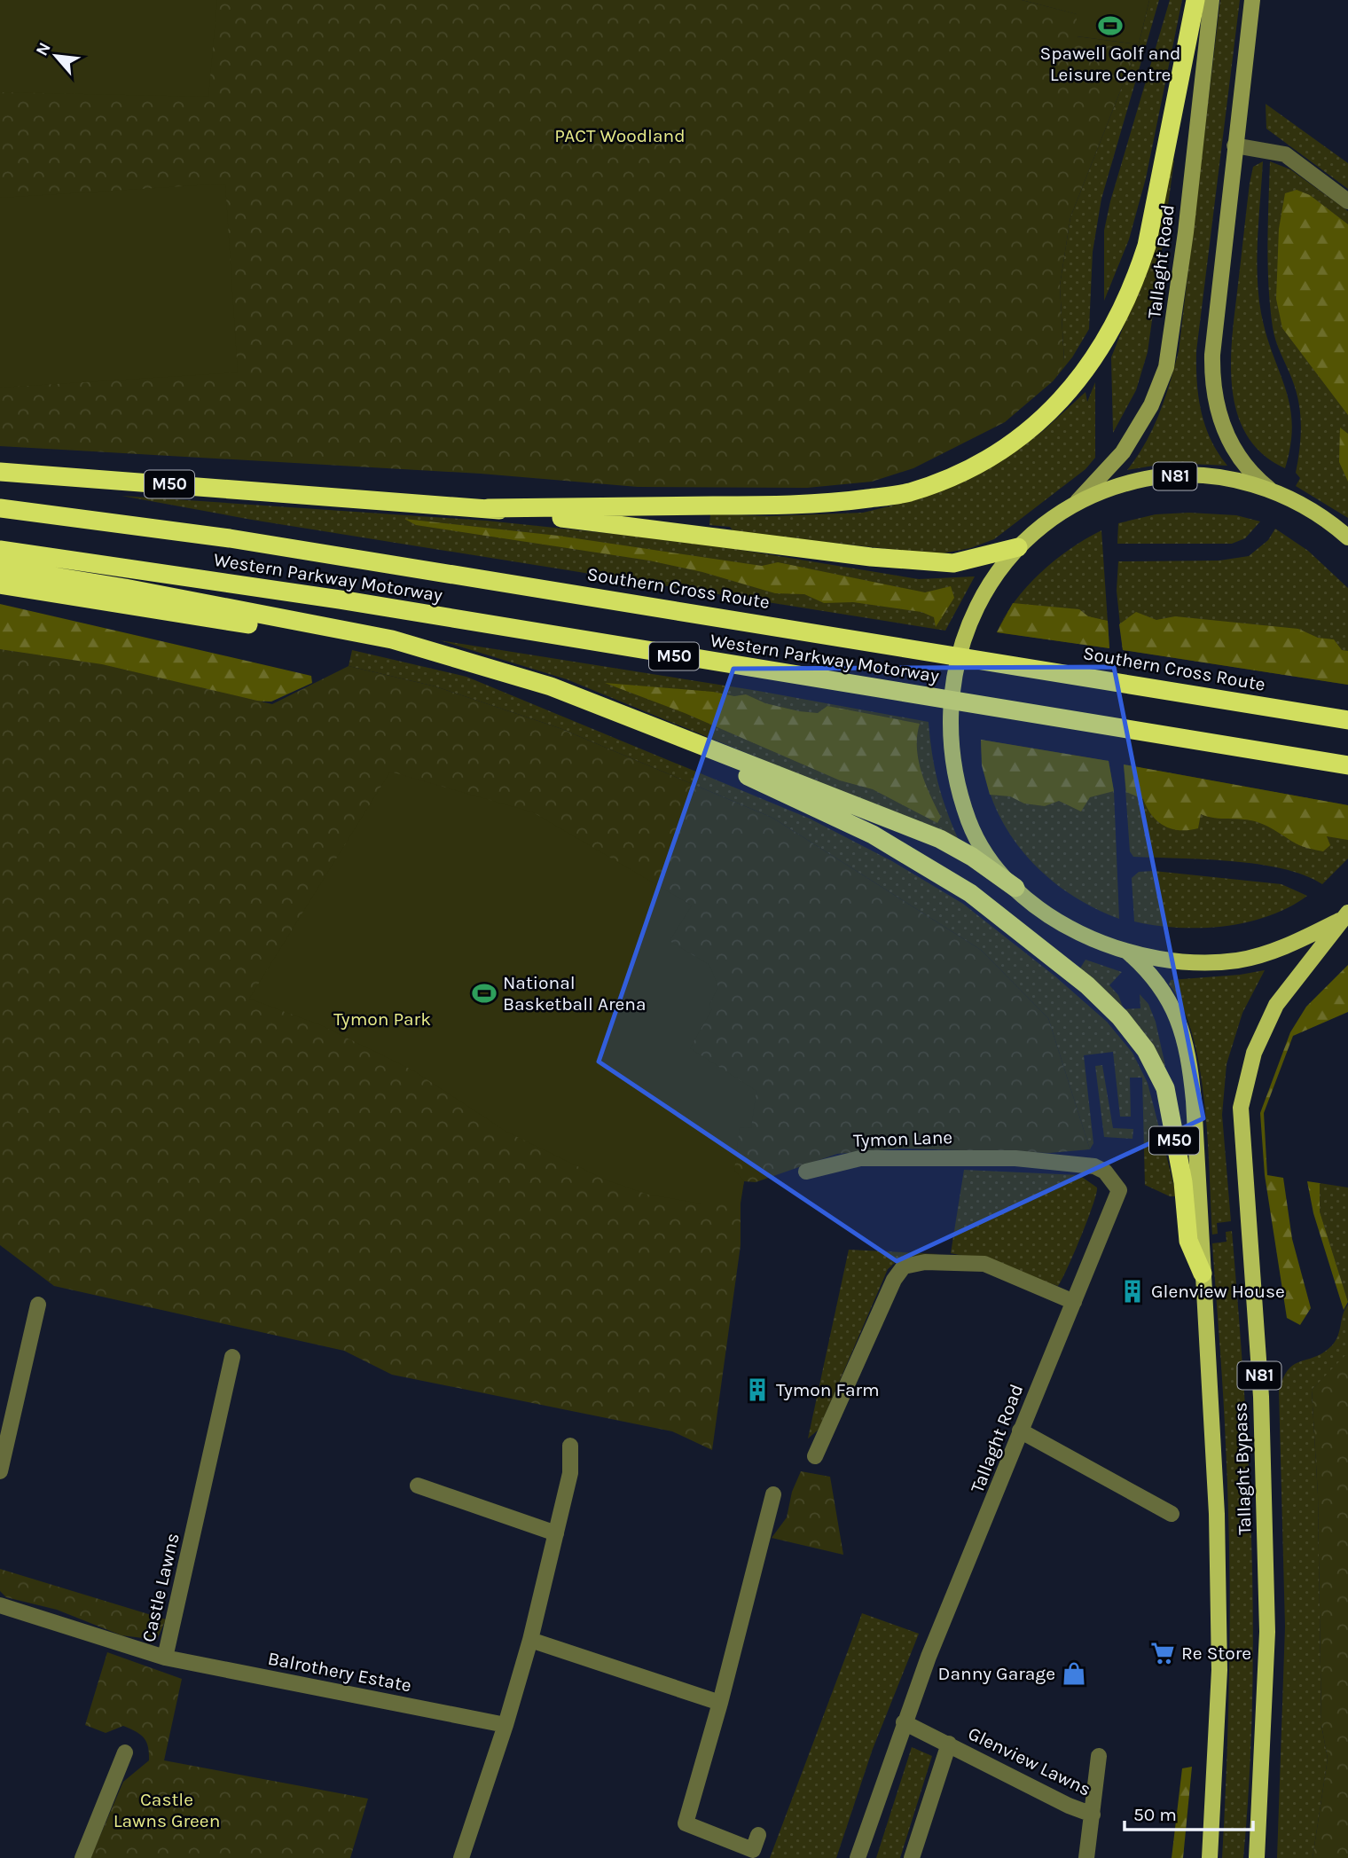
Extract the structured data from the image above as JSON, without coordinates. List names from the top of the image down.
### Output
{
  "streets": {
    "highway": ["M50", "Western Parkway Motorway", "Southern Cross Route"],
    "main road": ["Tallaght Road", "N81", "Tallaght Bypass"],
    "street": [
      "Tymon Lane",
      "Castle Lawns",
      "Balrothery Estate",
      "Glenview Lawns"
    ]
  },
  "crossings": [
    ["Tallaght Road", "N81"],
    ["Tallaght Road", "Tymon Lane"],
    ["Tallaght Road", "Glenview Lawns"],
    ["N81", "M50"],
    ["N81", "Tallaght Bypass"],
    ["M50", "Tallaght Bypass"],
    ["Castle Lawns", "Balrothery Estate"]
  ],
  "parks": ["PACT Woodland", "Tymon Park", "Castle Lawns Green"],
  "places": {
    "sports": ["Spawell Golf and Leisure Centre", "National Basketball Arena"],
    "building": ["Glenview House", "Tymon Farm"],
    "supermarket": ["Re Store"],
    "shop": ["Danny Garage"]
  },
  "scale_bar": "50 m",
  "north": "top left"
}
